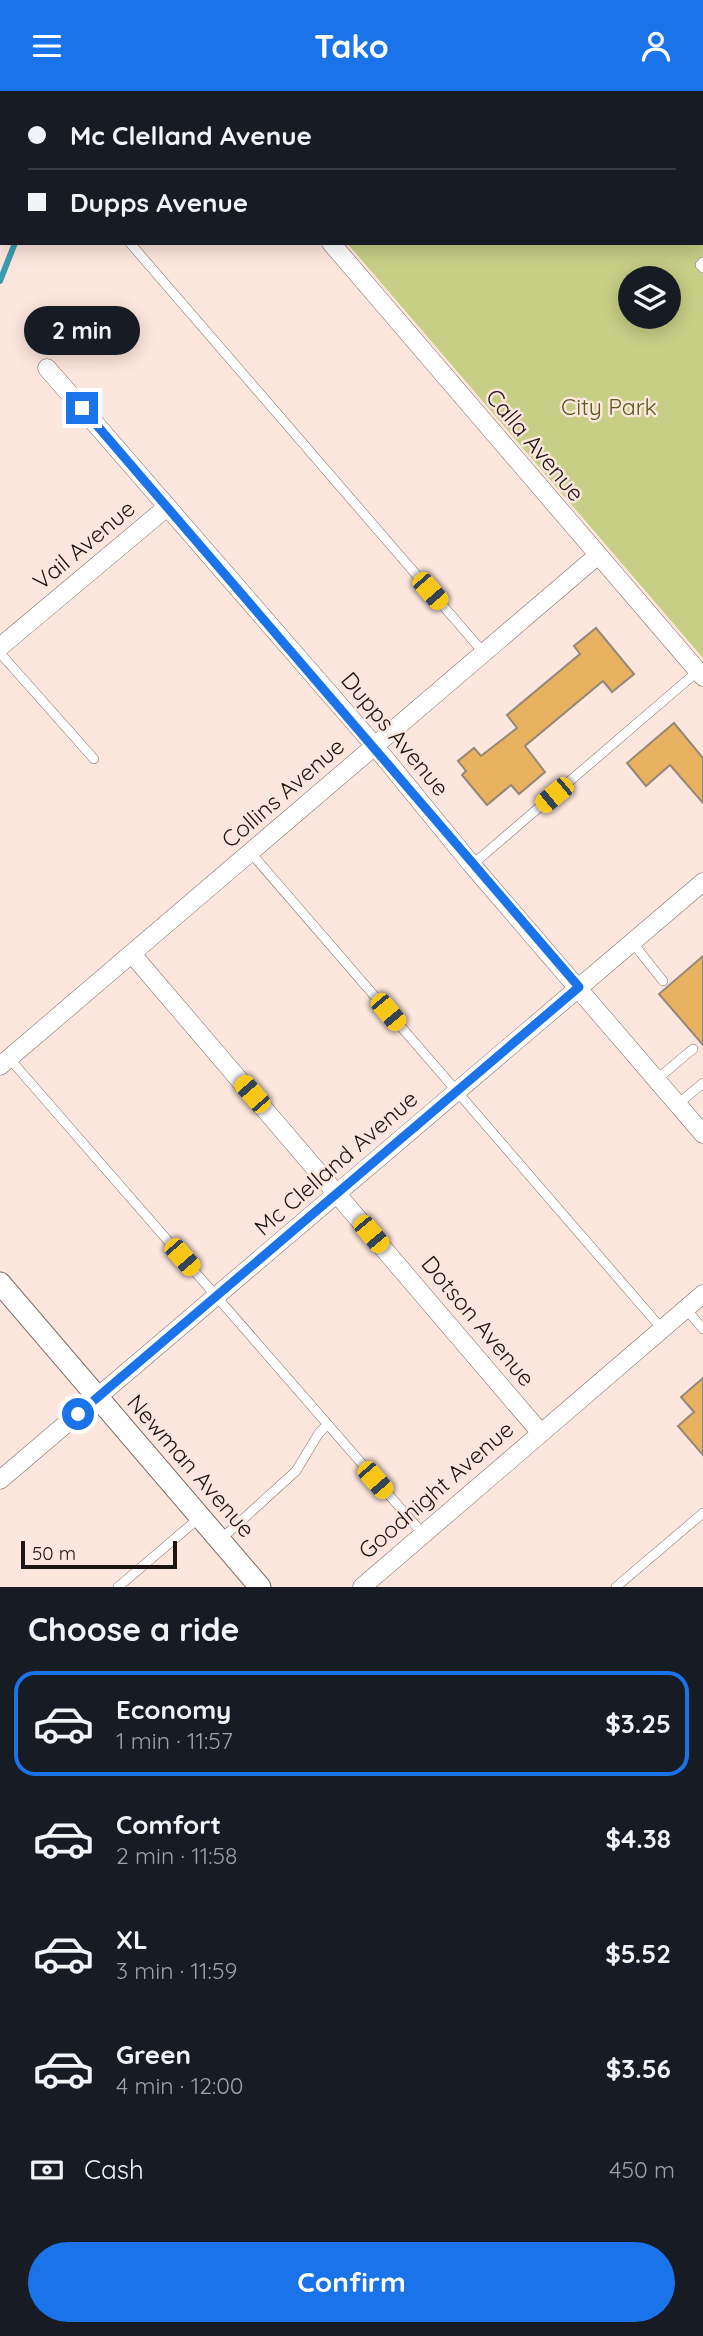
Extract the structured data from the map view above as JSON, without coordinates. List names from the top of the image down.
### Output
{
  "streets": {
    "street": [
      "Calla Avenue",
      "Vail Avenue",
      "Dupps Avenue",
      "Collins Avenue",
      "Mc Clelland Avenue",
      "Dotson Avenue",
      "Newman Avenue",
      "Goodnight Avenue"
    ]
  },
  "crossings": [
    ["Calla Avenue", "Collins Avenue"],
    ["Vail Avenue", "Dupps Avenue"],
    ["Dupps Avenue", "Collins Avenue"],
    ["Dupps Avenue", "Mc Clelland Avenue"],
    ["Collins Avenue", "Dotson Avenue"],
    ["Mc Clelland Avenue", "Dotson Avenue"],
    ["Mc Clelland Avenue", "Newman Avenue"],
    ["Dotson Avenue", "Goodnight Avenue"]
  ],
  "parks": ["City Park"],
  "scale_bar": "50 m",
  "page": {
    "header": "Tako",
    "banner": ["Mc Clelland Avenue", "Dupps Avenue"],
    "bubble": "2 min",
    "scale": "50 m",
    "heading": "Choose a ride",
    "list": [
      {
        "name": "Economy",
        "note": "1 min · 11:57",
        "value": "$3.25"
      },
      {
        "name": "Comfort",
        "note": "2 min · 11:58",
        "value": "$4.38"
      },
      {
        "name": "XL",
        "note": "3 min · 11:59",
        "value": "$5.52"
      },
      {
        "name": "Green",
        "note": "4 min · 12:00",
        "value": "$3.56"
      }
    ],
    "pay": ["Cash", "450 m"],
    "buttons": "Confirm"
  }
}
